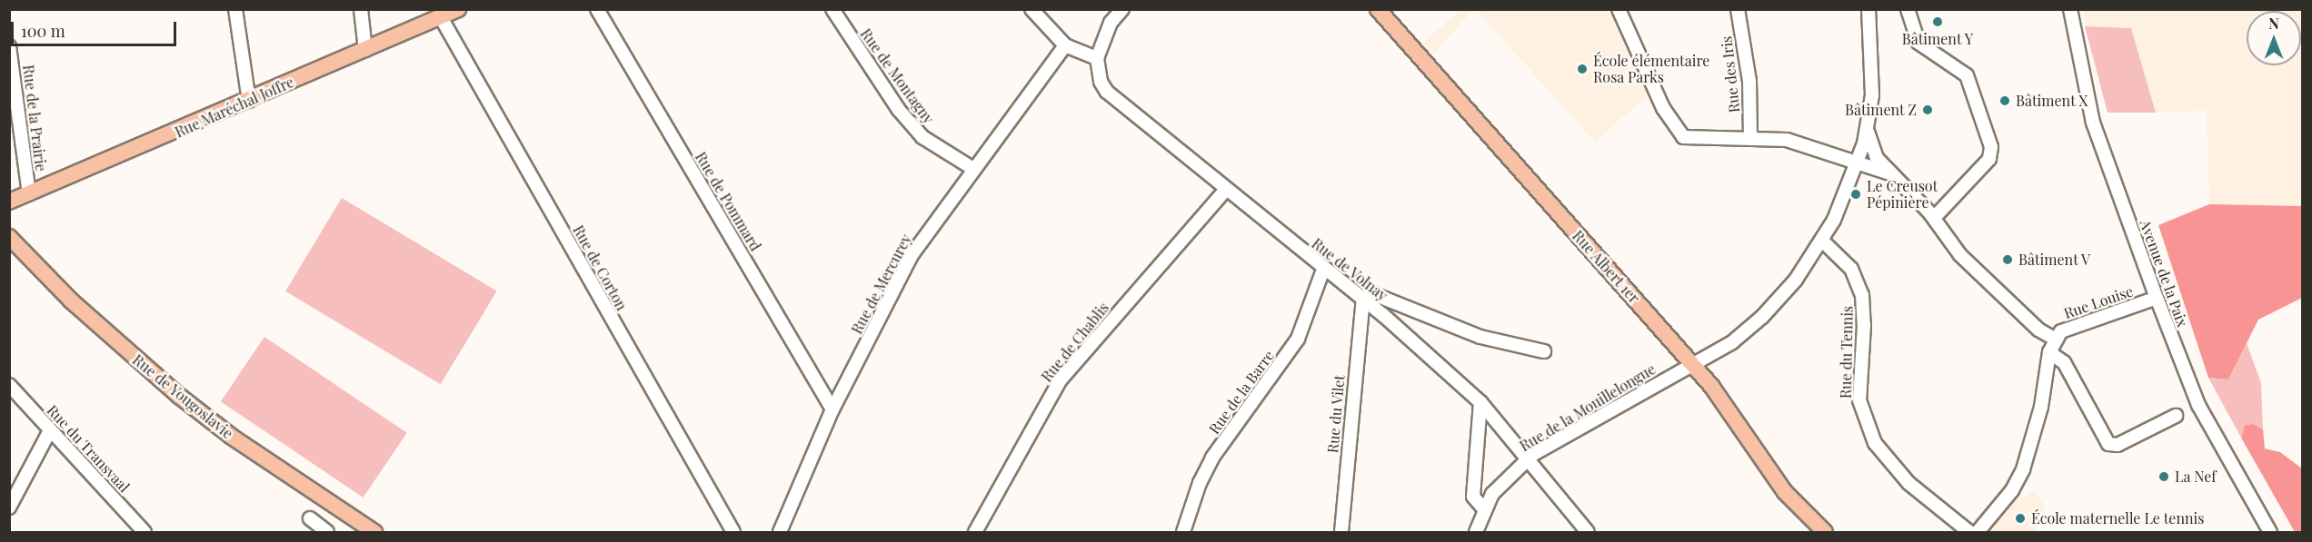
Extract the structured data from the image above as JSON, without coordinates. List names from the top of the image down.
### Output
{
  "streets": {
    "main road": ["Rue Maréchal Joffre", "Rue Albert 1er", "Rue de Yougoslavie"],
    "street": [
      "Rue des Iris",
      "Rue de Montagny",
      "Rue de la Prairie",
      "Rue de Pommard",
      "Rue de Corton",
      "Rue de Volnay",
      "Avenue de la Paix",
      "Rue de Mercurey",
      "Rue Louise",
      "Rue de Chablis",
      "Rue du Tennis",
      "Rue de la Barre",
      "Rue de la Mouillelongue",
      "Rue du Vilet",
      "Rue du Transvaal"
    ]
  },
  "crossings": [
    ["Rue de Montagny", "Rue de Mercurey"],
    ["Rue Maréchal Joffre", "Rue de la Prairie"],
    ["Rue Maréchal Joffre", "Rue de Corton"],
    ["Rue de Pommard", "Rue de Mercurey"],
    ["Rue Albert 1er", "Rue de la Mouillelongue"],
    ["Rue de Volnay", "Rue de Chablis"],
    ["Rue de Volnay", "Rue de la Barre"],
    ["Rue de Volnay", "Rue de la Mouillelongue"],
    ["Rue de Volnay", "Rue du Vilet"],
    ["Avenue de la Paix", "Rue Louise"],
    ["Rue du Tennis", "Rue de la Mouillelongue"]
  ],
  "places": [
    "Bâtiment Y",
    "École élémentaire Rosa Parks",
    "Bâtiment X",
    "Bâtiment Z",
    "Le Creusot Pépinière",
    "Bâtiment V",
    "La Nef",
    "École maternelle Le tennis"
  ],
  "scale_bar": "100 m",
  "north": "top"
}
